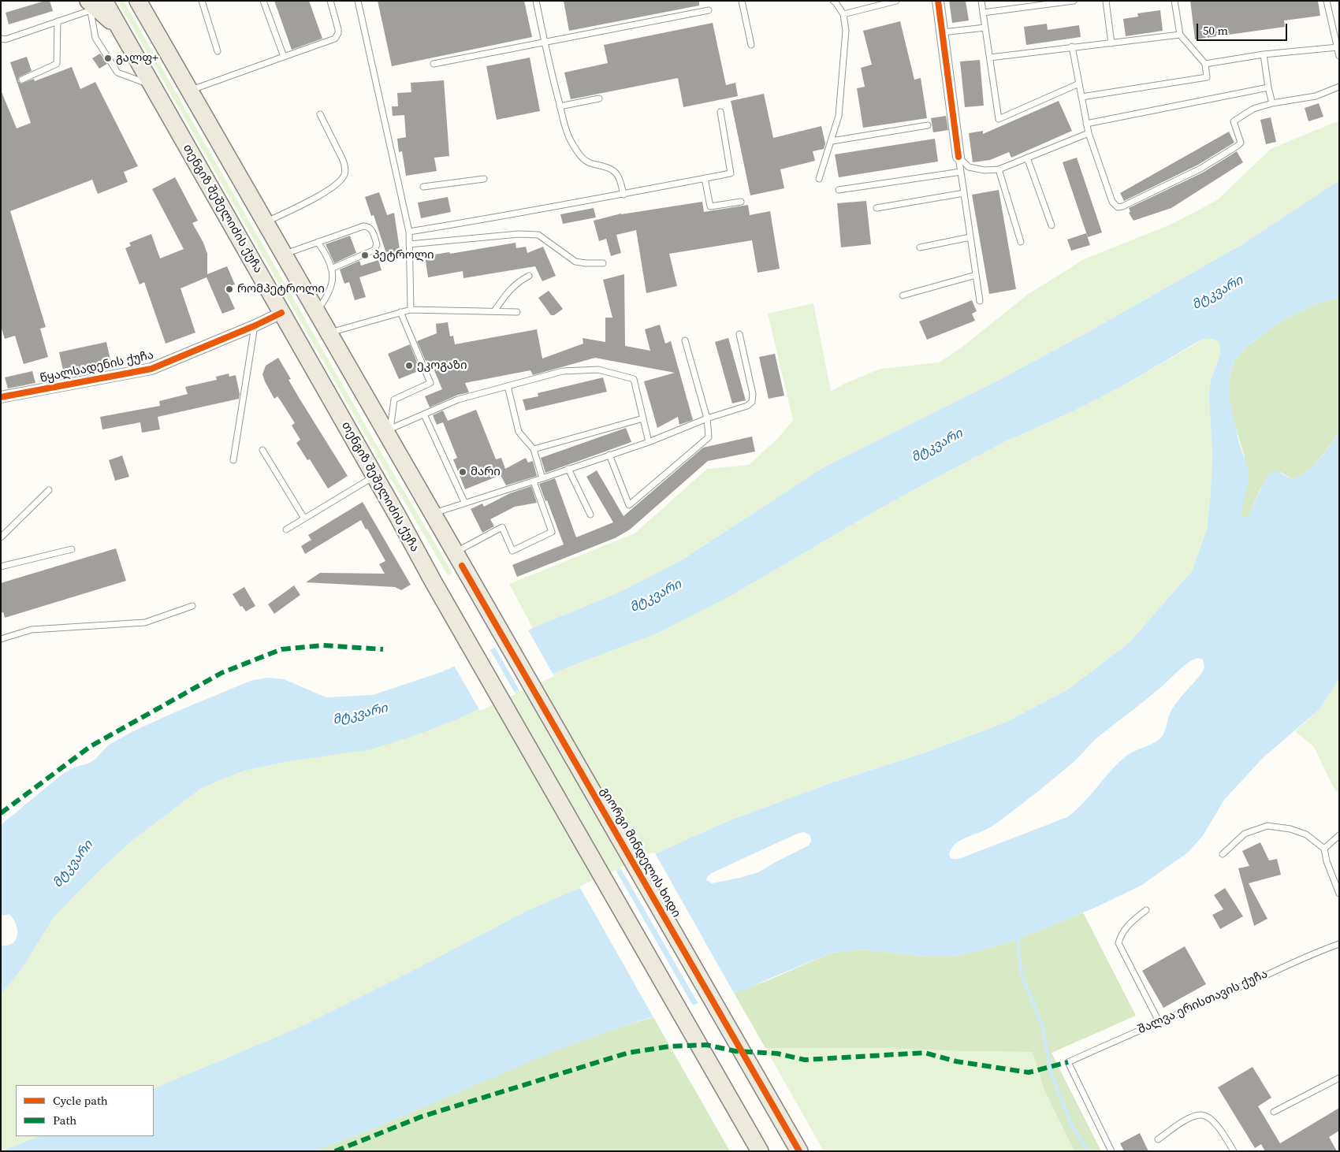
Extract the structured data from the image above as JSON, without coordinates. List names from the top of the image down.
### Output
{
  "streets": {
    "main road": ["თენგიზ შეშელიძის ქუჩა", "გიორგი მინდელის ხიდი"],
    "street": ["წყალსადენის ქუჩა"],
    "lane": ["შალვა ერისთავის ქუჩა"]
  },
  "crossings": [
    ["თენგიზ შეშელიძის ქუჩა", "წყალსადენის ქუჩა"]
  ],
  "water": ["მტკვარი"],
  "places": [
    "გალფ+",
    "პეტროლი",
    "რომპეტროლი",
    "ეკოგაზი",
    "მარი"
  ],
  "legend": ["Cycle path", "Path"],
  "scale_bar": "50 m"
}
